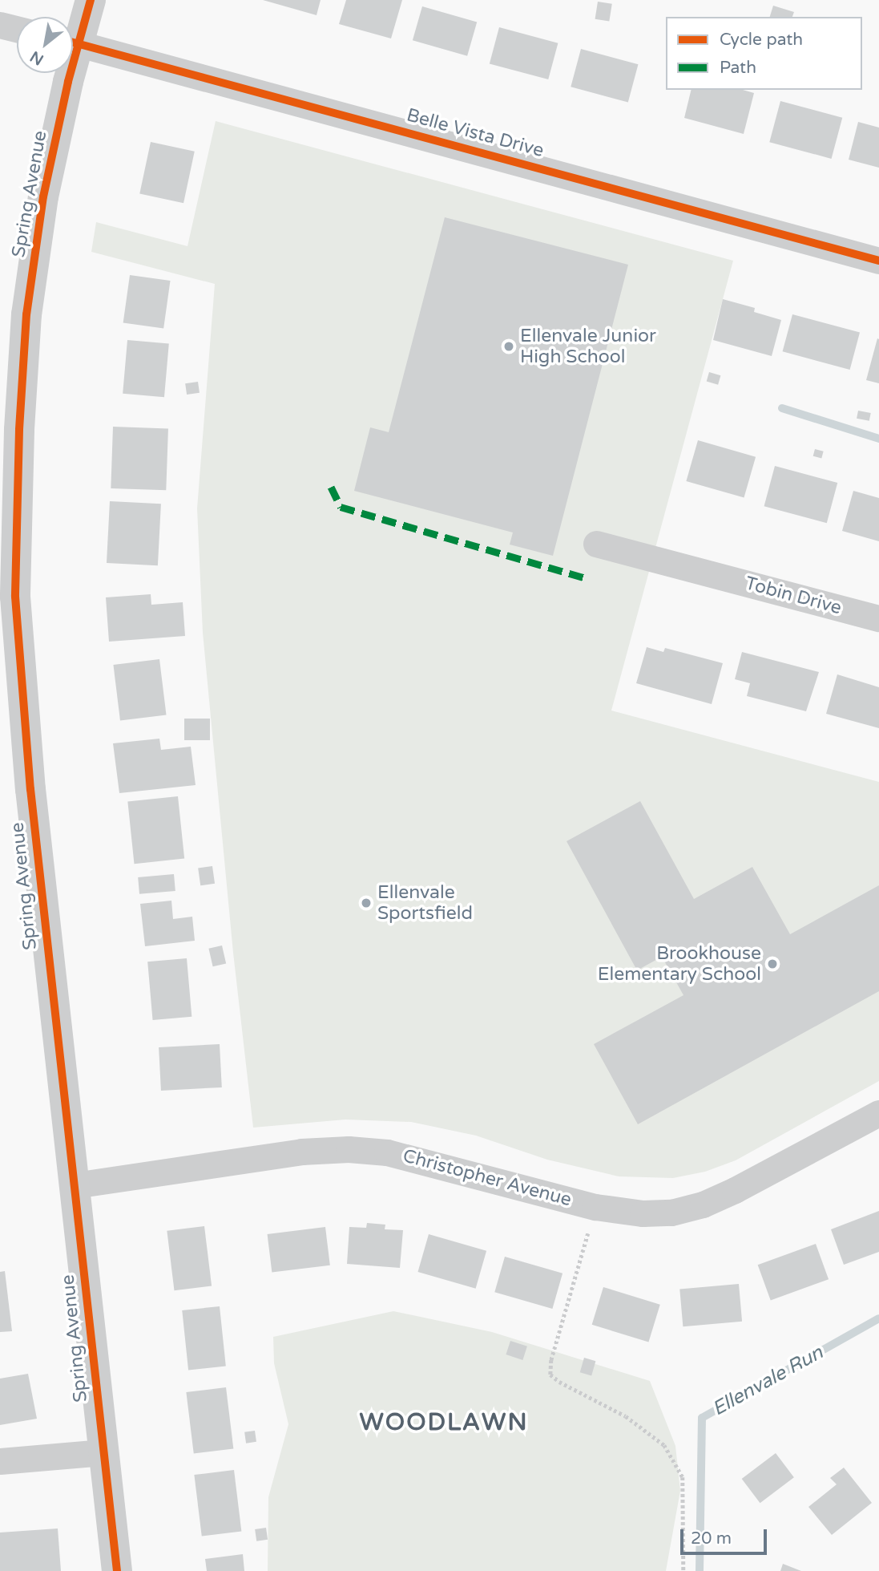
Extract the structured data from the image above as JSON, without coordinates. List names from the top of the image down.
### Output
{
  "streets": {
    "street": [
      "Belle Vista Drive",
      "Spring Avenue",
      "Tobin Drive",
      "Christopher Avenue"
    ]
  },
  "crossings": [
    ["Spring Avenue", "Christopher Avenue"]
  ],
  "districts": ["WOODLAWN"],
  "water": ["Ellenvale Run"],
  "places": ["Ellenvale Junior High School", "Ellenvale Sportsfield", "Brookhouse Elementary School"],
  "legend": ["Cycle path", "Path"],
  "scale_bar": "20 m",
  "north": "bottom left"
}
